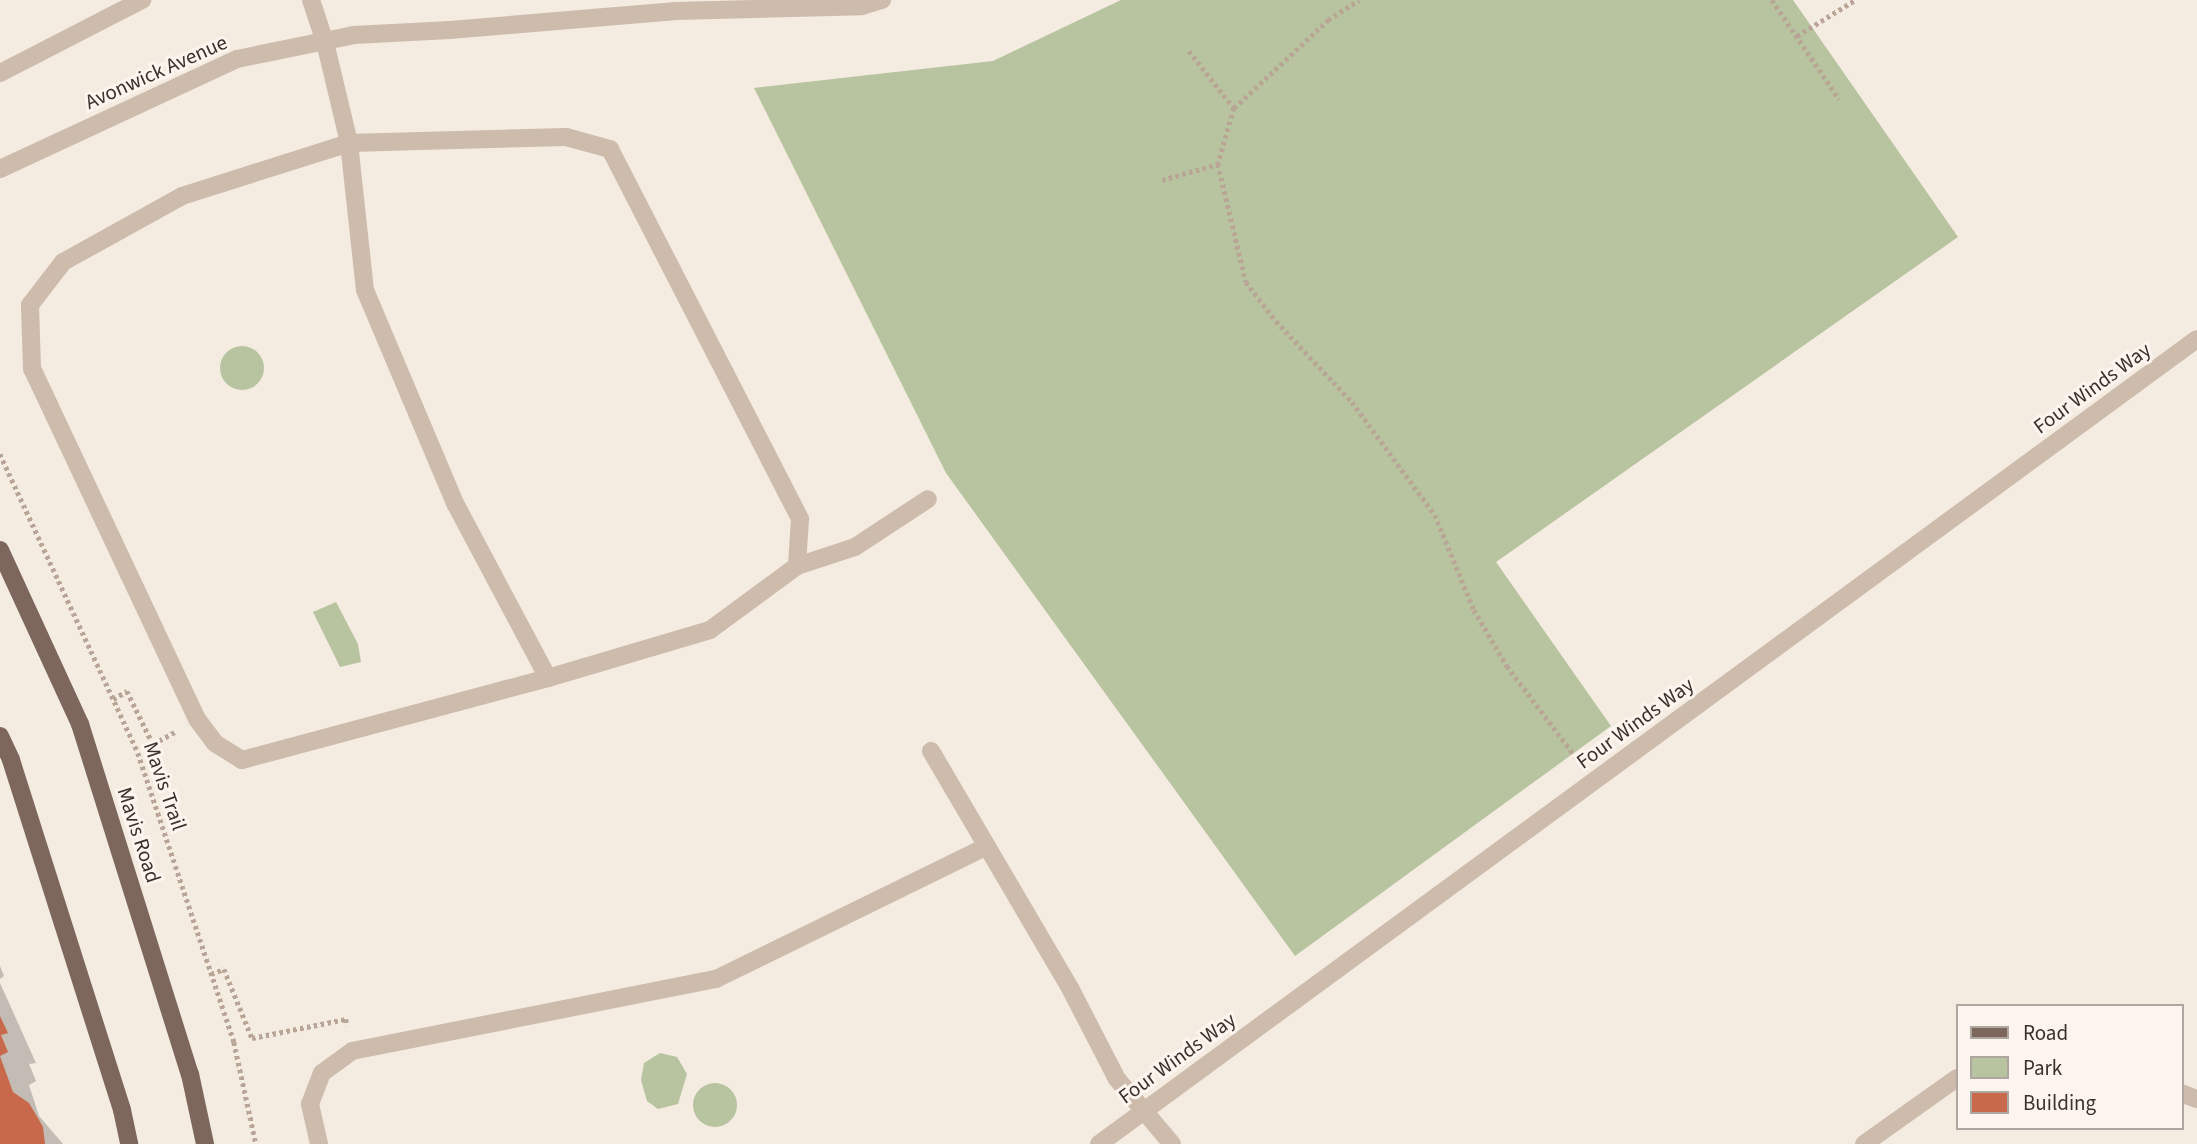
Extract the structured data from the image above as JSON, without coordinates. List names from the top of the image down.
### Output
{
  "streets": {
    "main road": ["Mavis Road"],
    "street": ["Avonwick Avenue", "Four Winds Way"],
    "path": ["Mavis Trail"]
  },
  "legend": ["Road", "Park", "Building"]
}
